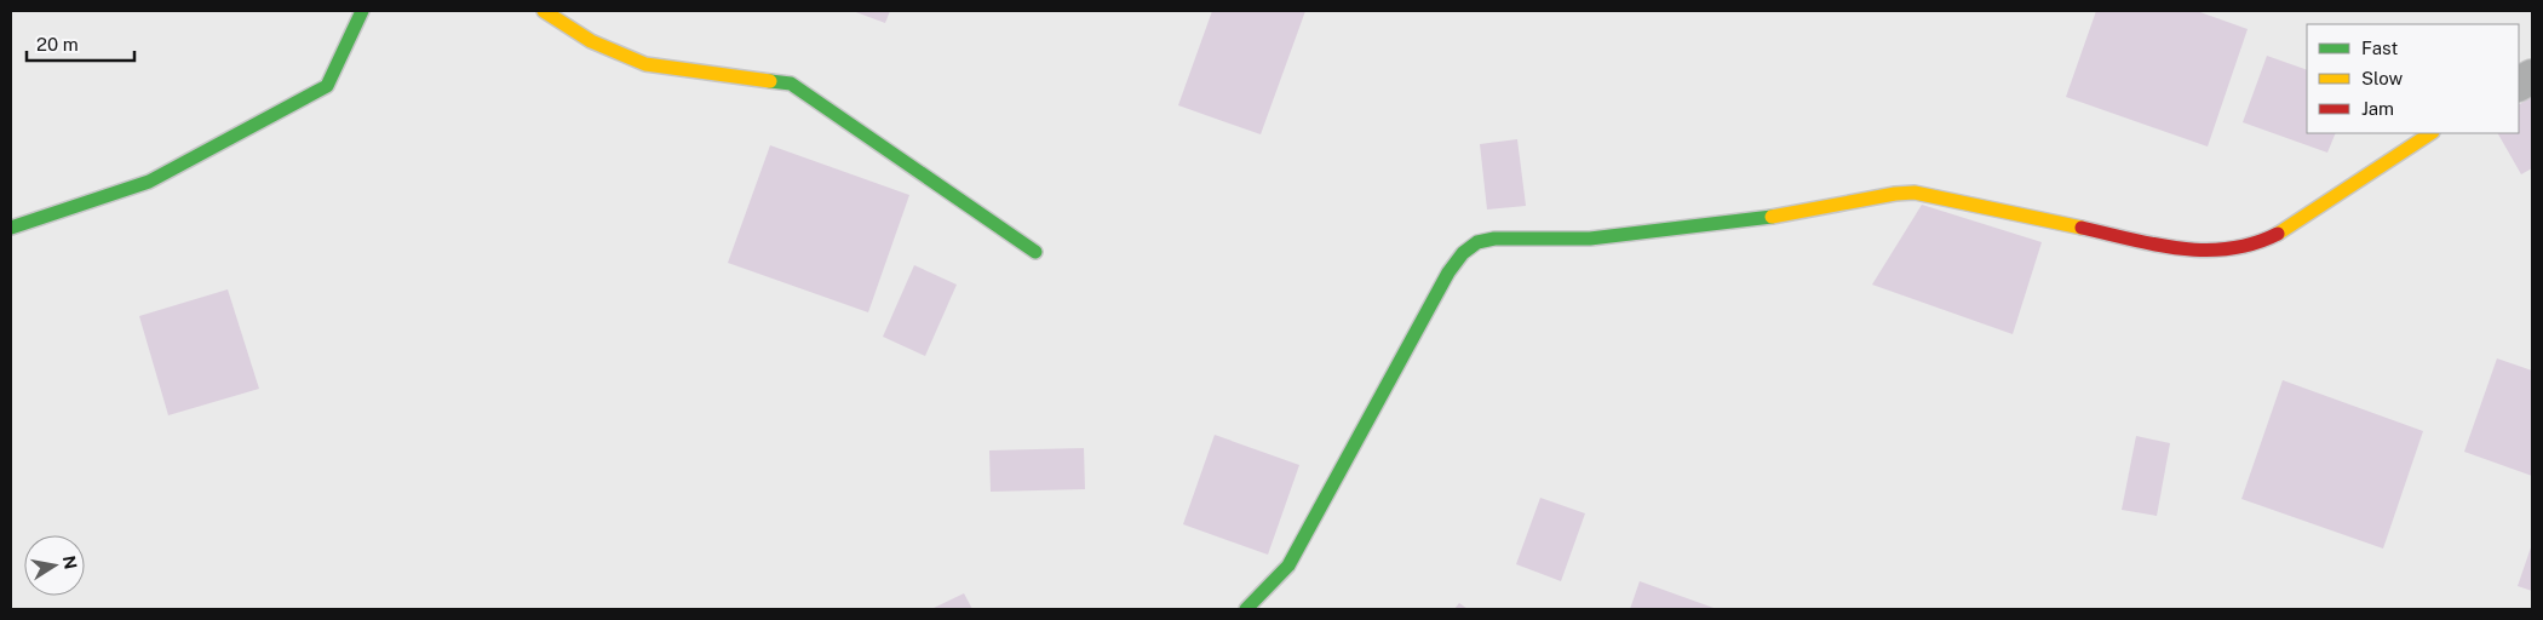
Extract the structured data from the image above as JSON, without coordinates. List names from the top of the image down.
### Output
{
  "legend": ["Fast", "Slow", "Jam"],
  "scale_bar": "20 m",
  "north": "right"
}
